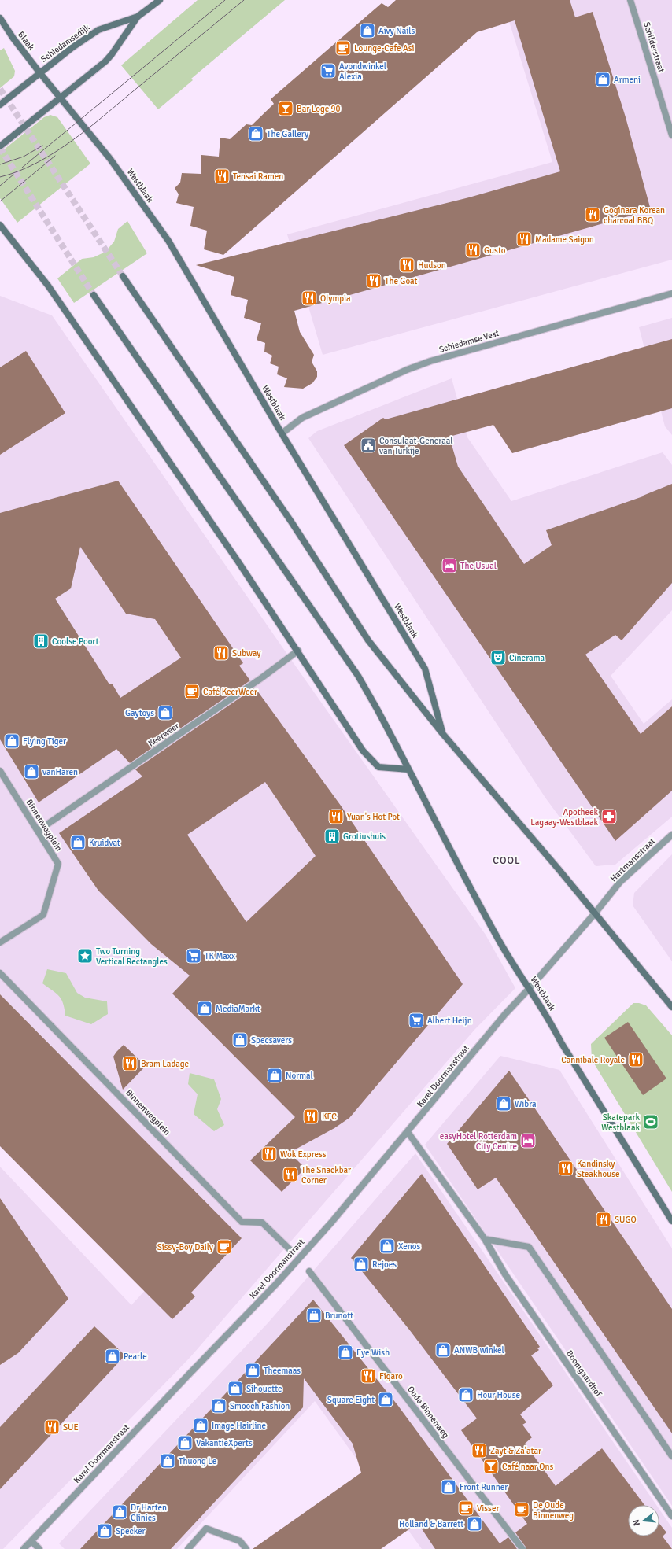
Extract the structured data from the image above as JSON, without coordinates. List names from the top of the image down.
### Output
{
  "streets": {
    "main road": ["Blaak", "Schiedamsedijk", "Westblaak"],
    "street": [
      "Schilderstraat",
      "Schiedamse Vest",
      "Keerweer",
      "Binnenwegplein",
      "Hartmansstraat",
      "Karel Doormanstraat",
      "Boomgaardhof",
      "Oude Binnenweg"
    ]
  },
  "crossings": [
    ["Blaak", "Schiedamsedijk"],
    ["Blaak", "Westblaak"],
    ["Schiedamsedijk", "Westblaak"],
    ["Westblaak", "Schiedamse Vest"],
    ["Westblaak", "Hartmansstraat"],
    ["Westblaak", "Karel Doormanstraat"],
    ["Keerweer", "Binnenwegplein"],
    ["Hartmansstraat", "Karel Doormanstraat"],
    ["Karel Doormanstraat", "Boomgaardhof"]
  ],
  "districts": ["COOL"],
  "places": {
    "shop": [
      "Aivy Nails",
      "Armeni",
      "The Gallery",
      "Gaytoys",
      "Flying Tiger",
      "vanHaren",
      "Kruidvat",
      "MediaMarkt",
      "Specsavers",
      "Normal",
      "Wibra",
      "Xenos",
      "Rejoes",
      "Brunott",
      "ANWB winkel",
      "Eye Wish",
      "Pearle",
      "Theemaas",
      "Sihouette",
      "Hour House",
      "Square Eight",
      "Smooch Fashion",
      "Image Hairline",
      "VakantieXperts",
      "Thuong Le",
      "Front Runner",
      "Dr Harten Clinics",
      "Holland & Barrett",
      "Specker"
    ],
    "cafe": [
      "Lounge-Cafe Asi",
      "Café KeerWeer",
      "Sissy-Boy Daily",
      "Visser",
      "De Oude Binnenweg"
    ],
    "supermarket": ["Avondwinkel Alexia", "TK Maxx", "Albert Heijn"],
    "bar": ["Bar Loge 90", "Café naar Ons"],
    "restaurant": [
      "Tensai Ramen",
      "Goginara Korean charcoal BBQ",
      "Madame Saigon",
      "Gusto",
      "Hudson",
      "The Goat",
      "Olympia",
      "Subway",
      "Yuan's Hot Pot",
      "Cannibale Royale",
      "Bram Ladage",
      "KFC",
      "Wok Express",
      "Kandinsky Steakhouse",
      "The Snackbar Corner",
      "SUGO",
      "Figaro",
      "SUE",
      "Zayt & Za'atar"
    ],
    "public building": ["Consulaat-Generaal van Turkije"],
    "hotel": ["The Usual", "easyHotel Rotterdam City Centre"],
    "building": ["Coolse Poort", "Grotiushuis"],
    "theatre": ["Cinerama"],
    "pharmacy": ["Apotheek Lagaay-Westblaak"],
    "place": ["Two Turning Vertical Rectangles"],
    "sports": ["Skatepark Westblaak"]
  },
  "north": "left"
}
